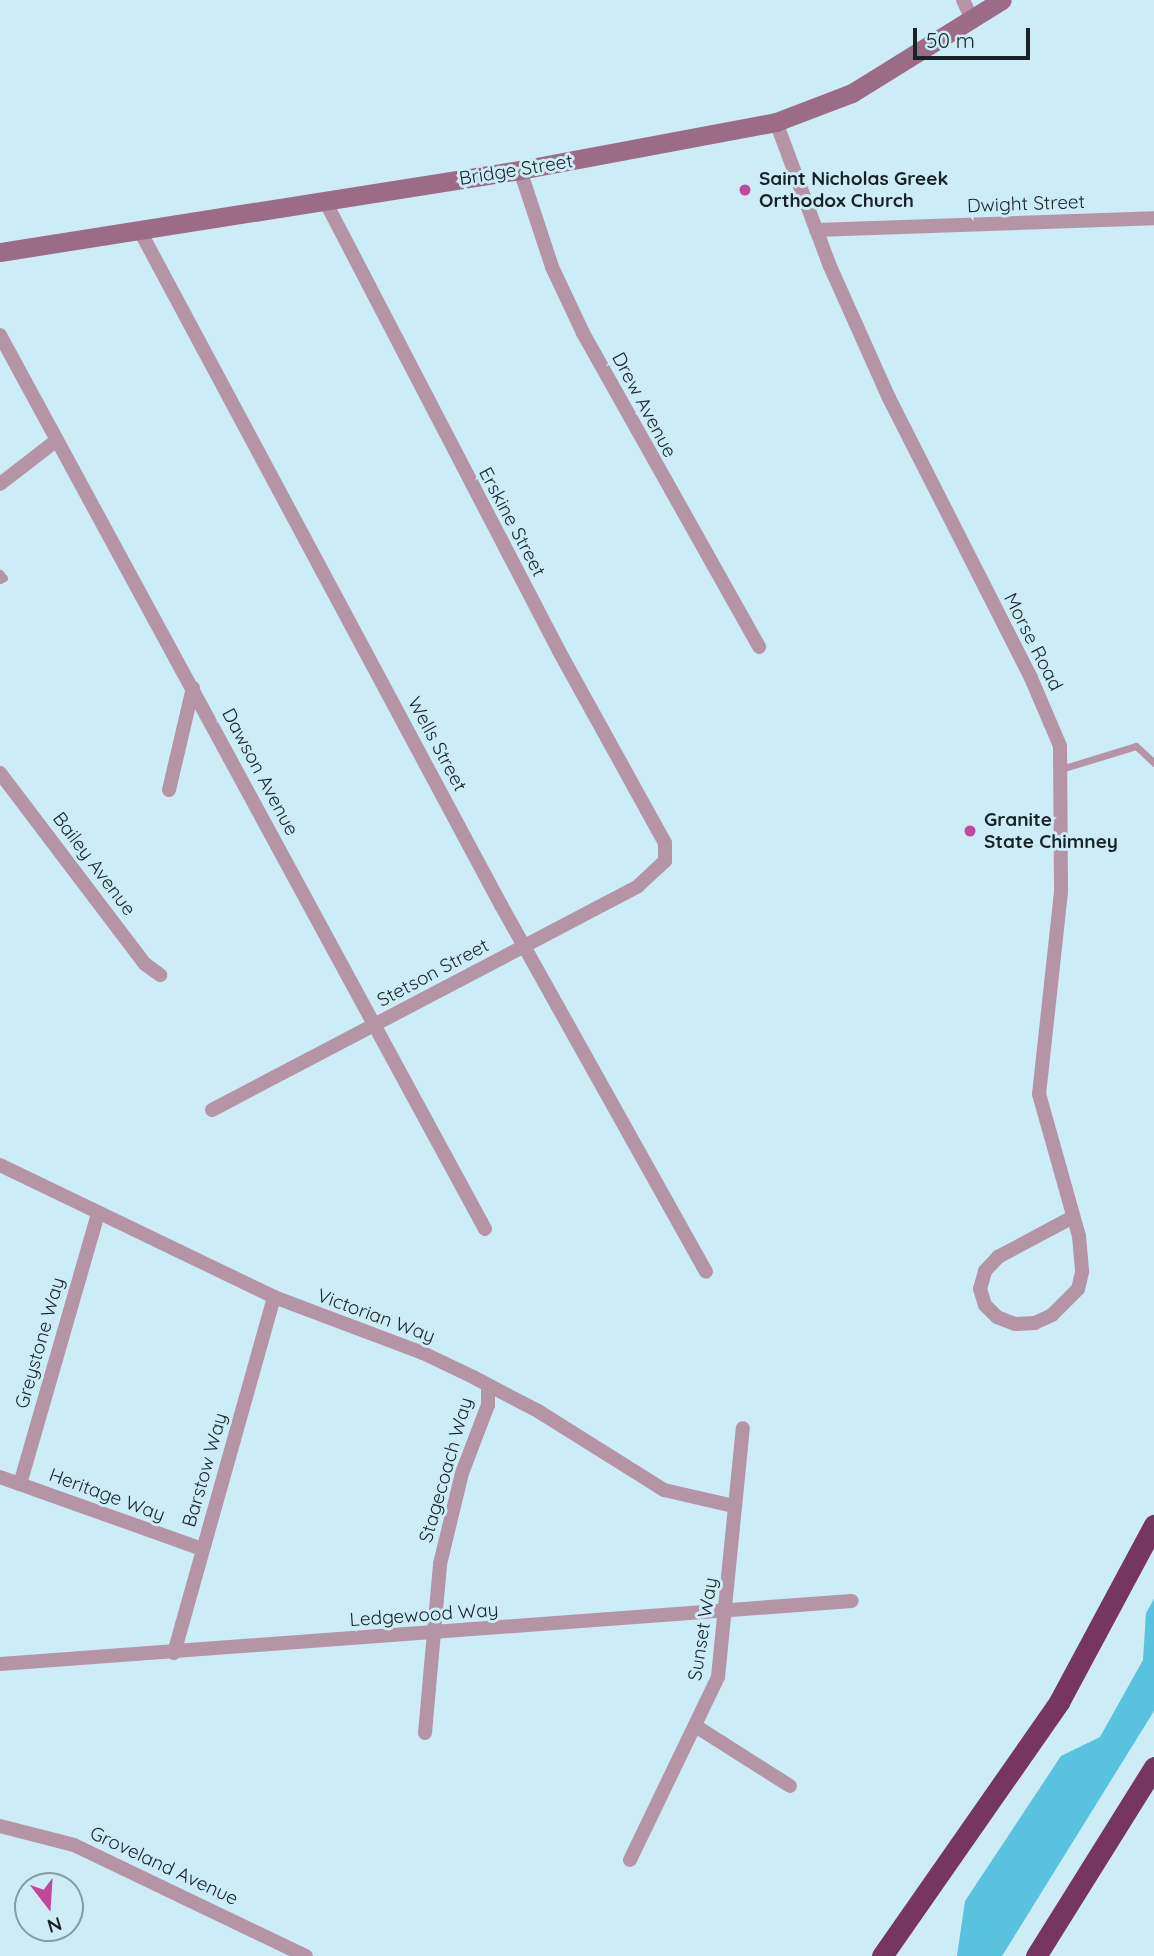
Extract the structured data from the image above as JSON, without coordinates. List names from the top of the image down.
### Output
{
  "streets": {
    "street": [
      "Bridge Street",
      "Dwight Street",
      "Drew Avenue",
      "Erskine Street",
      "Morse Road",
      "Wells Street",
      "Dawson Avenue",
      "Bailey Avenue",
      "Stetson Street",
      "Victorian Way",
      "Greystone Way",
      "Barstow Way",
      "Stagecoach Way",
      "Heritage Way",
      "Ledgewood Way",
      "Sunset Way",
      "Groveland Avenue"
    ]
  },
  "crossings": [
    ["Bridge Street", "Drew Avenue"],
    ["Bridge Street", "Erskine Street"],
    ["Bridge Street", "Morse Road"],
    ["Bridge Street", "Wells Street"],
    ["Dwight Street", "Morse Road"],
    ["Erskine Street", "Stetson Street"],
    ["Wells Street", "Stetson Street"],
    ["Dawson Avenue", "Stetson Street"],
    ["Victorian Way", "Greystone Way"],
    ["Victorian Way", "Barstow Way"],
    ["Victorian Way", "Stagecoach Way"],
    ["Victorian Way", "Sunset Way"],
    ["Greystone Way", "Heritage Way"],
    ["Barstow Way", "Heritage Way"],
    ["Barstow Way", "Ledgewood Way"],
    ["Stagecoach Way", "Ledgewood Way"],
    ["Ledgewood Way", "Sunset Way"]
  ],
  "places": ["Saint Nicholas Greek Orthodox Church", "Granite State Chimney"],
  "scale_bar": "50 m",
  "north": "bottom"
}
